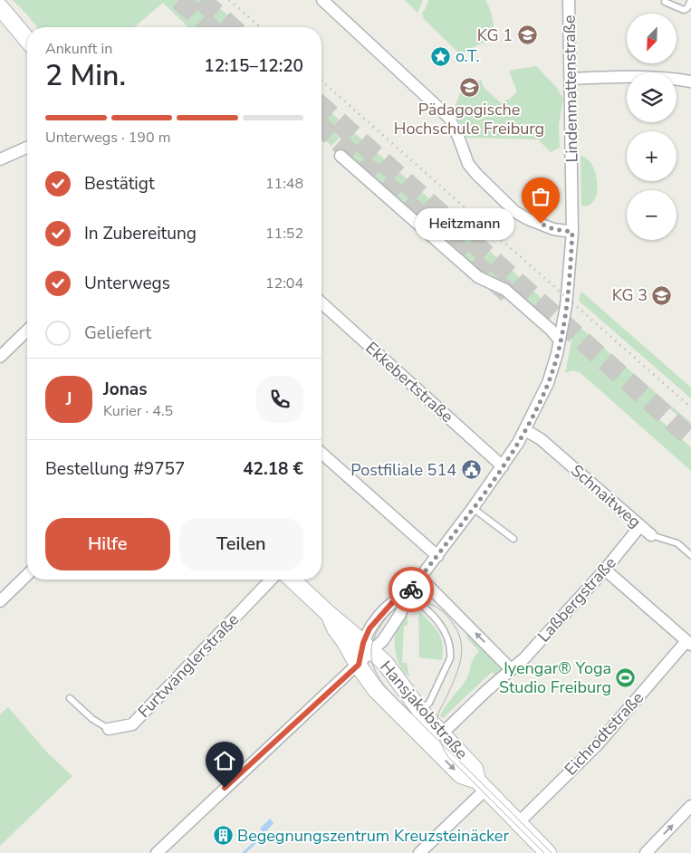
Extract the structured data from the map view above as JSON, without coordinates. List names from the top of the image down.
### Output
{
  "streets": {
    "street": [
      "Lindenmattenstraße",
      "Ekkebertstraße",
      "Schnaitweg",
      "Laßbergstraße",
      "Furtwänglerstraße",
      "Hansjakobstraße",
      "Eichrodtstraße"
    ]
  },
  "crossings": [
    ["Lindenmattenstraße", "Ekkebertstraße"],
    ["Lindenmattenstraße", "Schnaitweg"],
    ["Lindenmattenstraße", "Hansjakobstraße"],
    ["Schnaitweg", "Laßbergstraße"],
    ["Laßbergstraße", "Hansjakobstraße"],
    ["Hansjakobstraße", "Eichrodtstraße"]
  ],
  "places": {
    "school or university": ["KG 1", "Pädagogische Hochschule Freiburg", "KG 3"],
    "place": ["o.T."],
    "other": ["Heitzmann"],
    "public building": ["Postfiliale 514"],
    "sports": ["Iyengar® Yoga Studio Freiburg"],
    "building": ["Begegnungszentrum Kreuzsteinäcker"]
  },
  "north": "bottom left",
  "page": {
    "map_buttons": ["+", "−"],
    "heading": ["2 Min.", "Ankunft in", "12:15–12:20"],
    "panel": [
      "Jonas",
      "Kurier · 4.5",
      "Bestellung #9757",
      "42.18 €"
    ],
    "bar": "Unterwegs · 190 m",
    "list": [
      ["Bestätigt", "11:48"],
      ["In Zubereitung", "11:52"],
      ["Unterwegs", "12:04"],
      "Geliefert"
    ],
    "bubble": "Heitzmann",
    "round": "J",
    "buttons": ["Hilfe", "Teilen"]
  }
}
